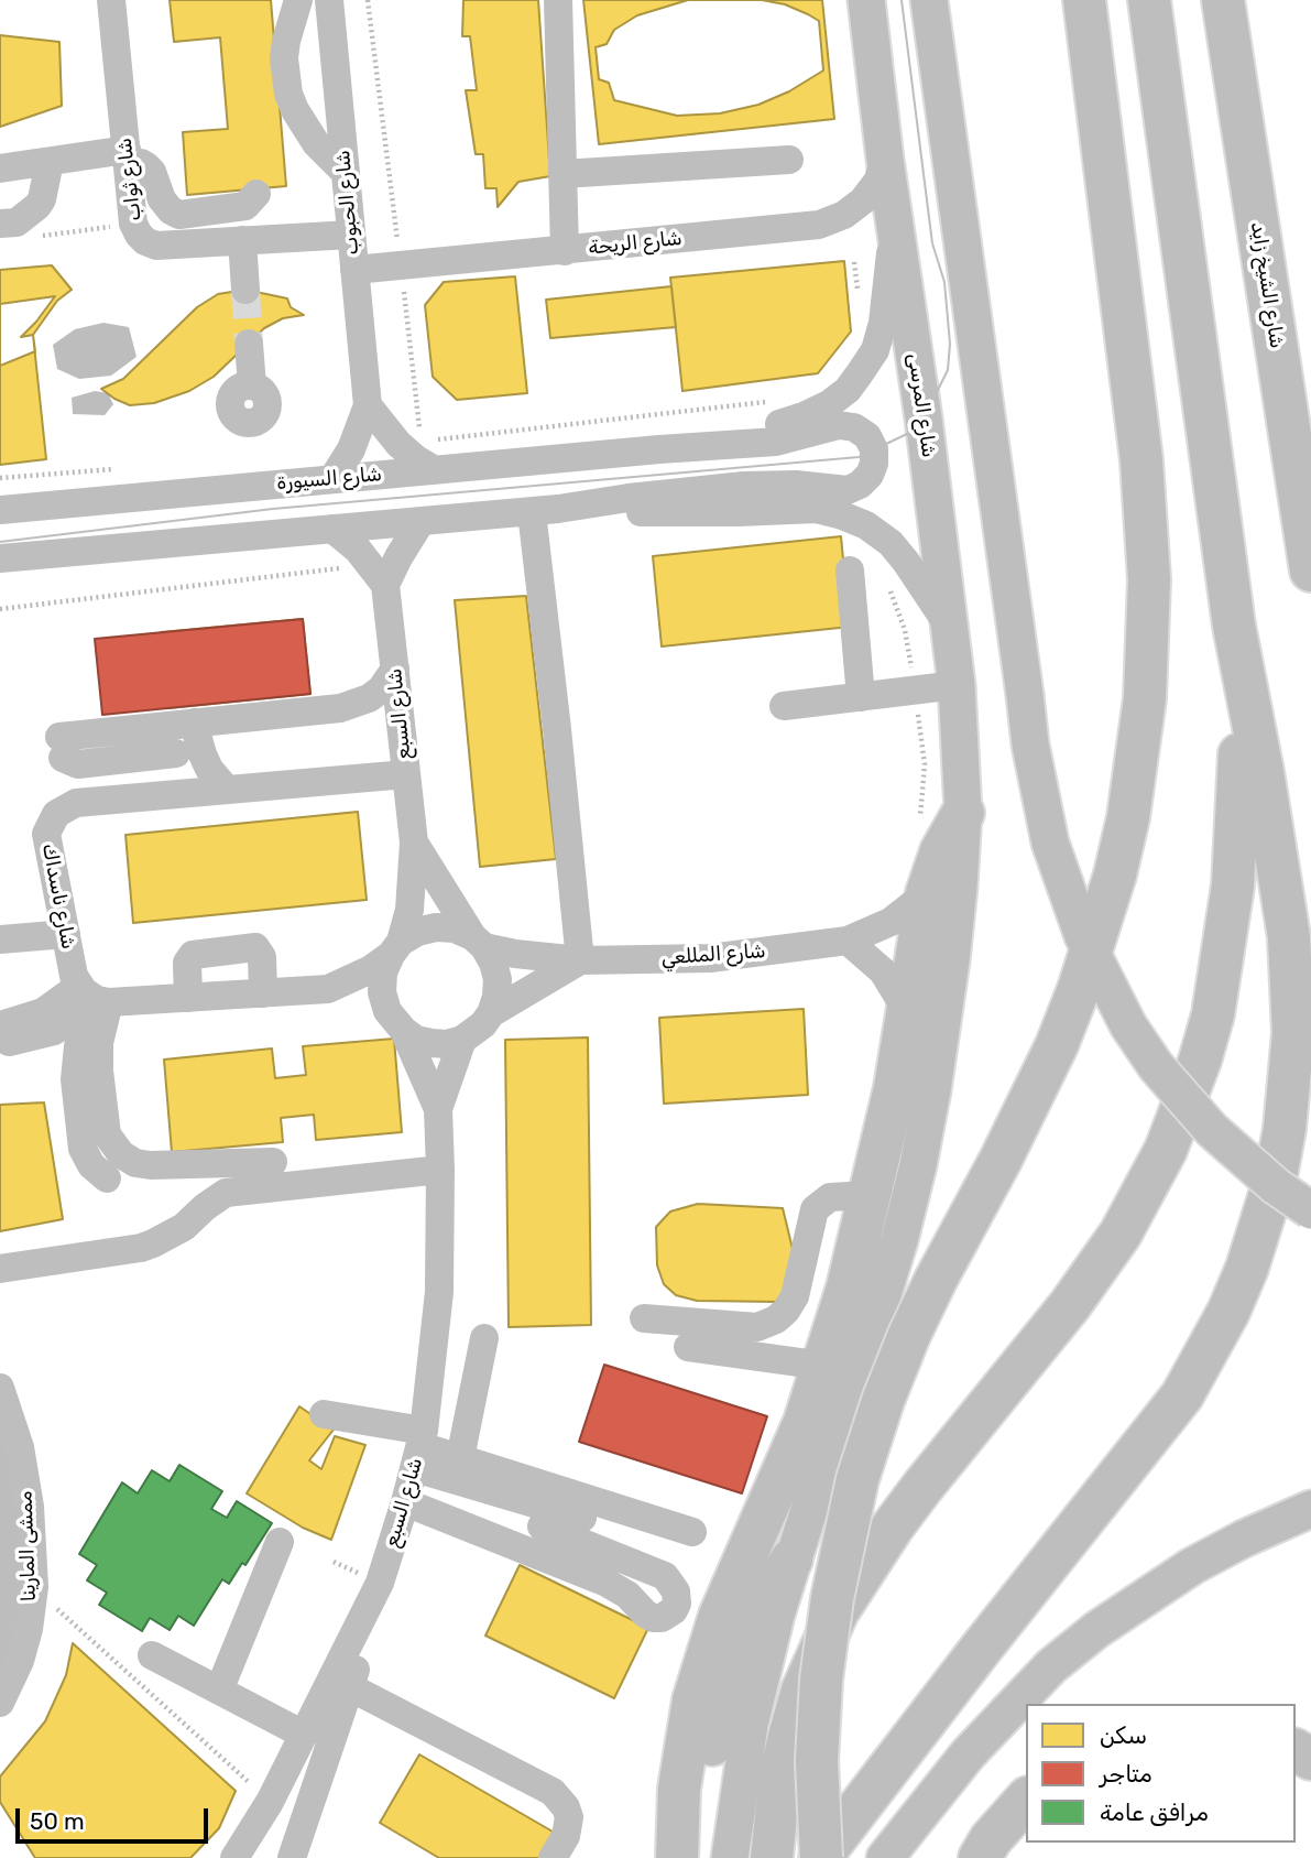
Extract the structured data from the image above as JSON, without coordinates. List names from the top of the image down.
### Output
{
  "streets": {
    "highway": ["شارع الشيخ زايد"],
    "main road": ["شارع المرسى"],
    "street": [
      "شارع ثواب",
      "شارع الحبوب",
      "شارع الريحة",
      "شارع السيورة",
      "شارع السبع",
      "شارع ناسداك",
      "شارع المللعي",
      "ممشى المارينا"
    ]
  },
  "crossings": [
    ["شارع ثواب", "شارع الحبوب"],
    ["شارع الحبوب", "شارع الريحة"],
    ["شارع الحبوب", "شارع السيورة"],
    ["شارع الريحة", "شارع المرسى"],
    ["شارع المرسى", "شارع السيورة"],
    ["شارع السبع", "شارع ناسداك"],
    ["شارع السبع", "شارع المللعي"]
  ],
  "legend": ["سكن", "متاجر", "مرافق عامة"],
  "scale_bar": "50 m"
}
